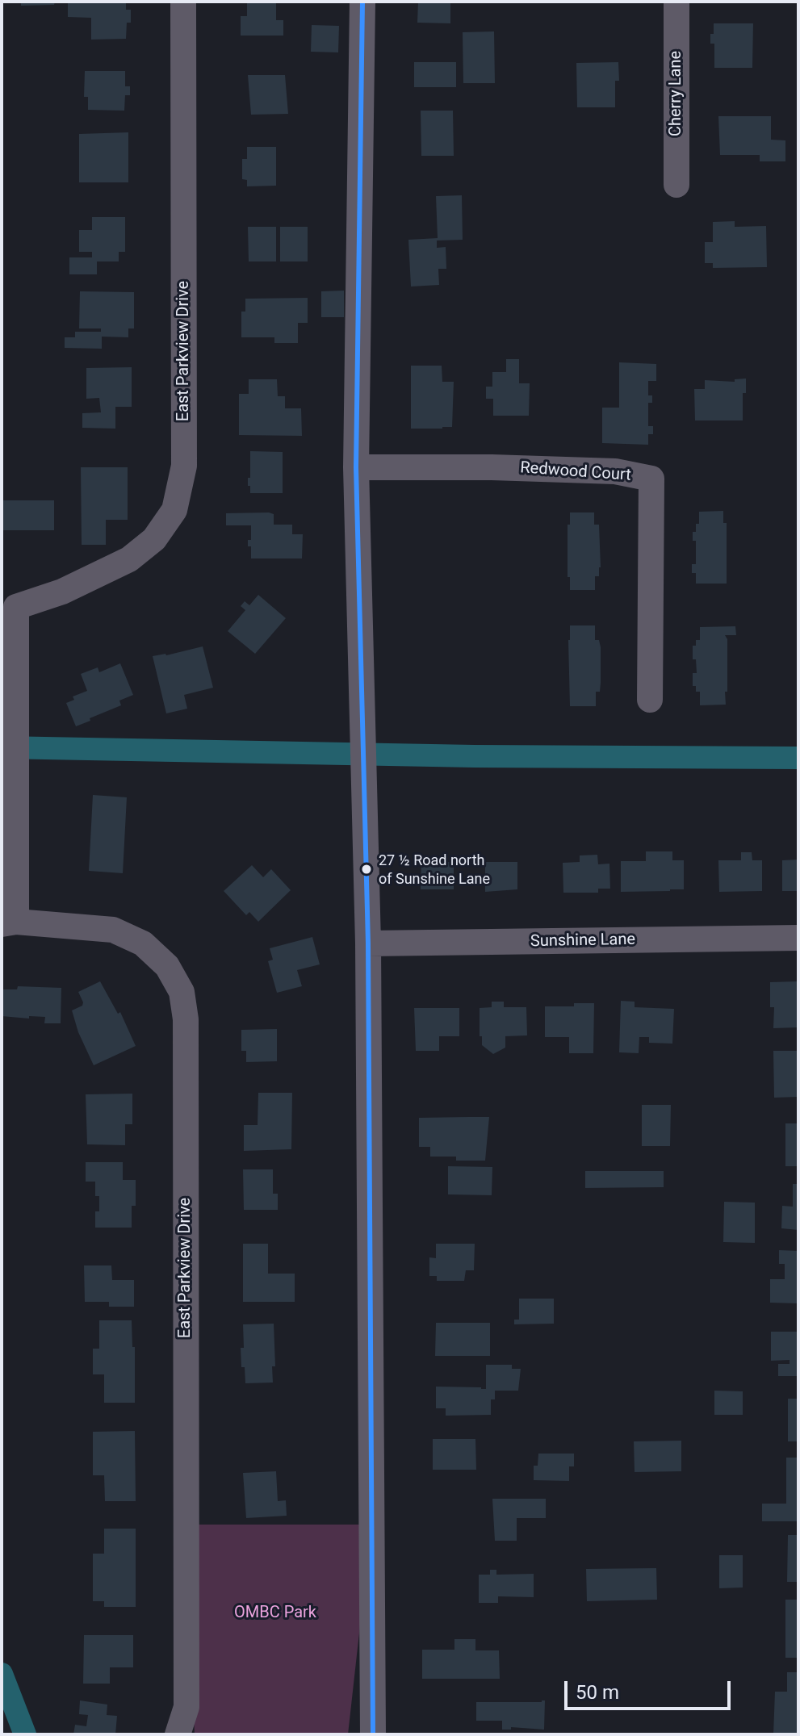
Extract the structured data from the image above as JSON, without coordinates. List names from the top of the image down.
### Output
{
  "streets": {
    "street": [
      "Cherry Lane",
      "East Parkview Drive",
      "Redwood Court",
      "Sunshine Lane"
    ]
  },
  "parks": ["OMBC Park"],
  "places": ["27 ½ Road north of Sunshine Lane"],
  "scale_bar": "50 m"
}
